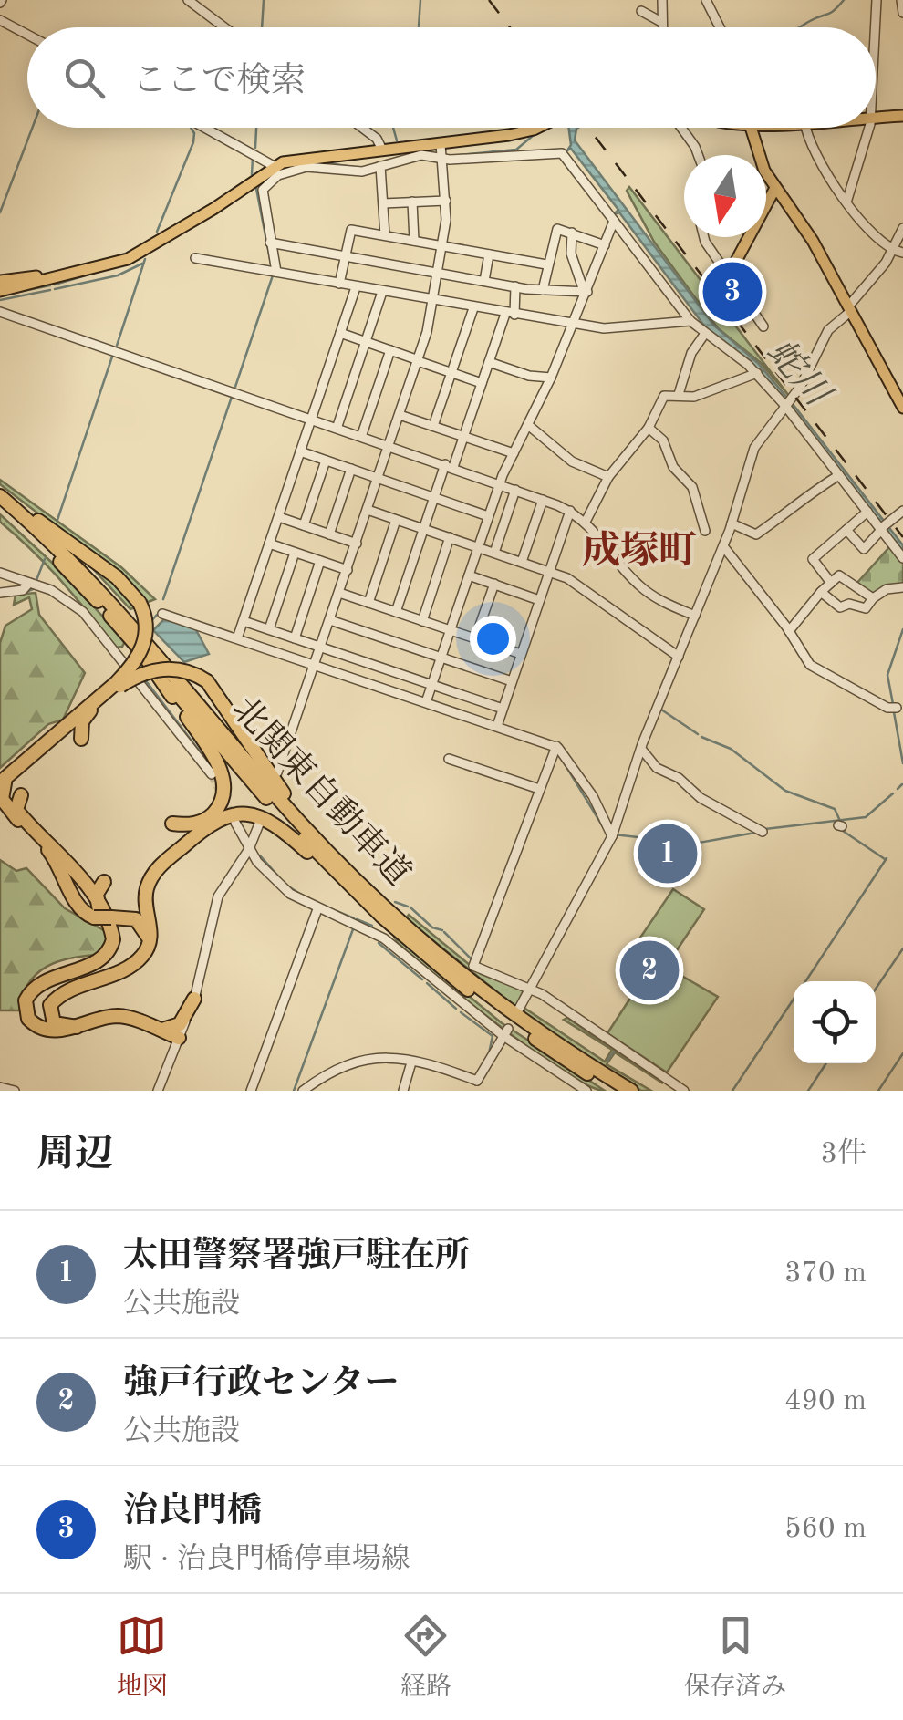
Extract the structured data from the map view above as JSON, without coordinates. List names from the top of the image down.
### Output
{
  "streets": {
    "highway": ["北関東自動車道"]
  },
  "districts": ["成塚町"],
  "water": ["蛇川"],
  "north": "bottom",
  "page": {
    "search": "ここで検索",
    "pins": ["3", "1", "2"],
    "heading": ["周辺", "3件"],
    "list": [
      {
        "mark": "1",
        "name": "太田警察署強戸駐在所",
        "note": "公共施設",
        "value": "370 m"
      },
      {
        "mark": "2",
        "name": "強戸行政センター",
        "note": "公共施設",
        "value": "490 m"
      },
      {
        "mark": "3",
        "name": "治良門橋",
        "note": "駅 · 治良門橋停車場線",
        "value": "560 m"
      }
    ],
    "nav": ["地図", "経路", "保存済み"]
  }
}
